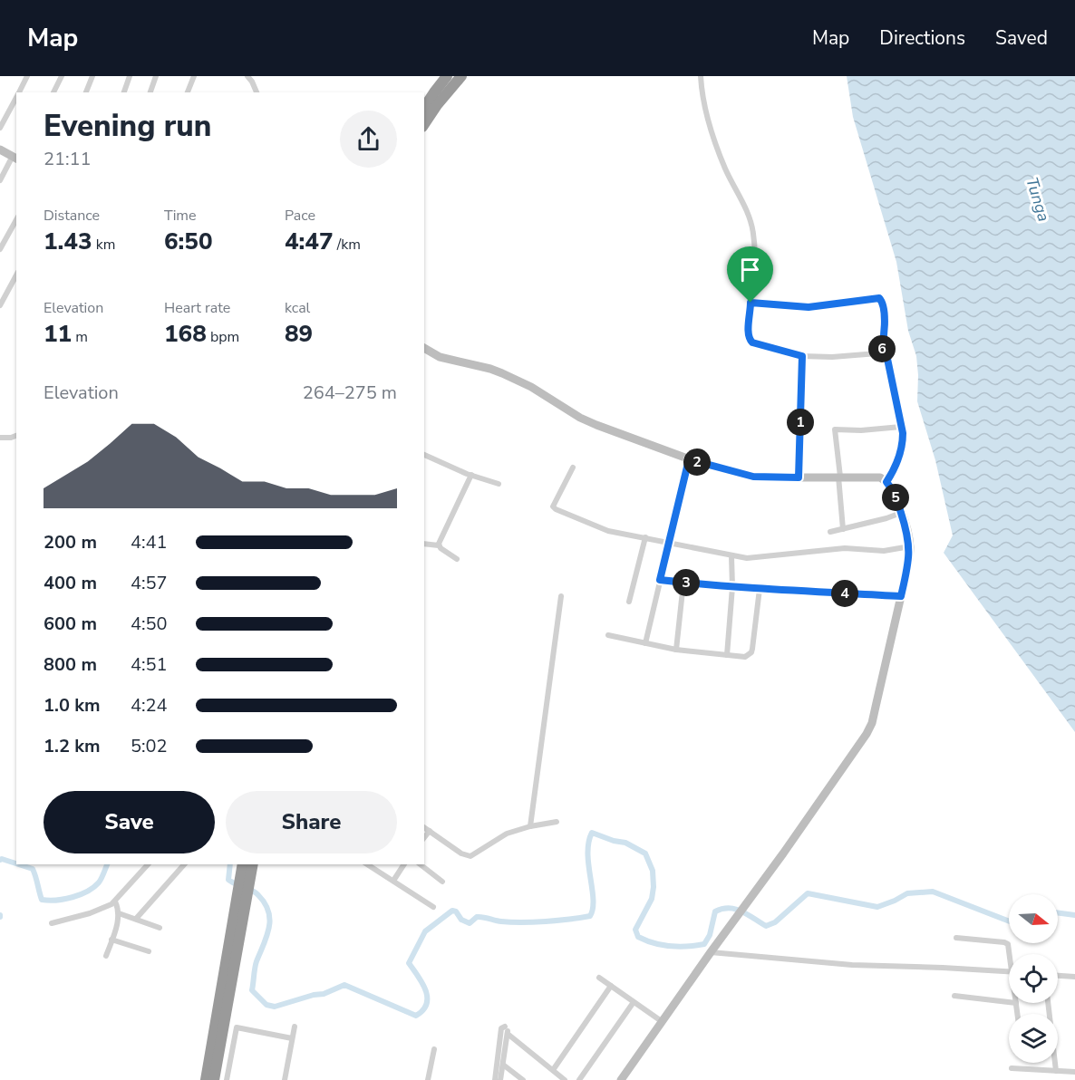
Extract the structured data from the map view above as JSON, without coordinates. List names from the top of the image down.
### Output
{
  "water": ["Tunga"],
  "north": "right",
  "page": {
    "header": "Map",
    "nav": ["Map", "Directions", "Saved"],
    "heading": ["Evening run", "21:11"],
    "stats": [
      ["Distance", "1.43 km"],
      ["Time", "6:50"],
      ["Pace", "4:47 /km"],
      ["Elevation", "11 m"],
      ["Heart rate", "168 bpm"],
      ["kcal", "89"]
    ],
    "pins": [
      "6",
      "1",
      "2",
      "5",
      "3",
      "4"
    ],
    "chart": ["Elevation", "264–275 m"],
    "list": [
      {
        "name": "200 m",
        "note": "4:41"
      },
      {
        "name": "400 m",
        "note": "4:57"
      },
      {
        "name": "600 m",
        "note": "4:50"
      },
      {
        "name": "800 m",
        "note": "4:51"
      },
      {
        "name": "1.0 km",
        "note": "4:24"
      },
      {
        "name": "1.2 km",
        "note": "5:02"
      }
    ],
    "buttons": ["Save", "Share"]
  }
}
